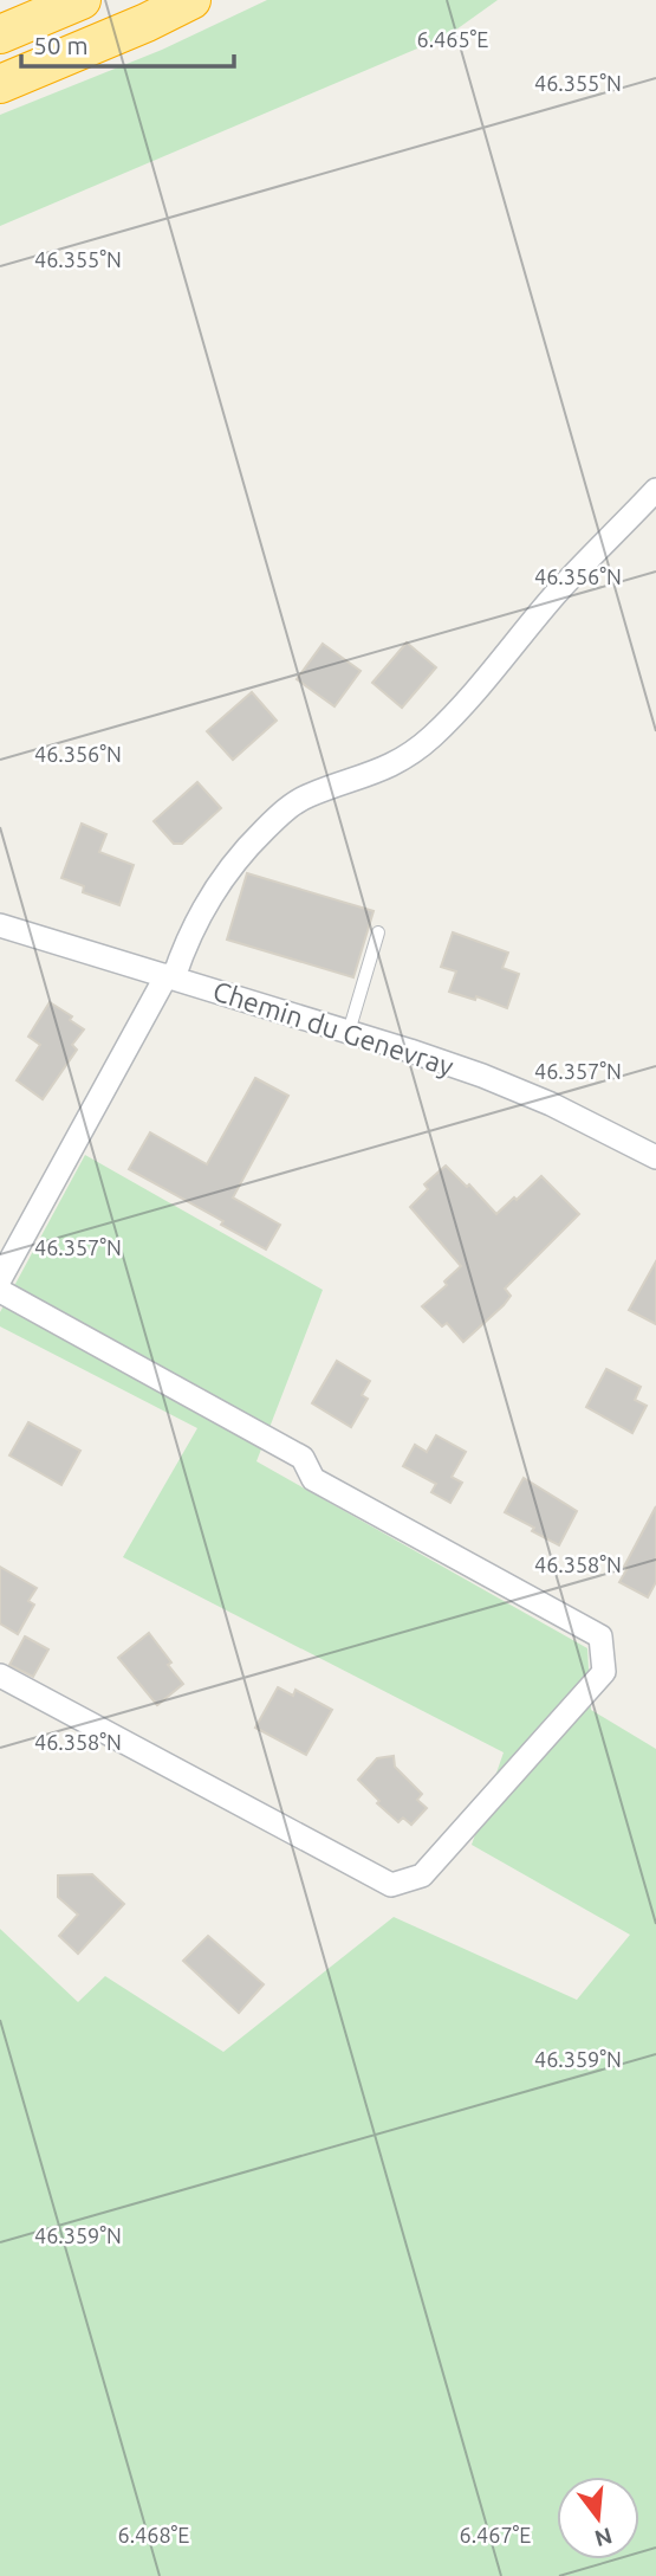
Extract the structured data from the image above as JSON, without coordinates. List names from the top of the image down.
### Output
{
  "streets": {
    "street": ["Chemin du Genevray"]
  },
  "scale_bar": "50 m",
  "north": "bottom",
  "coordinates": [
    "6.465°E",
    "46.355°N",
    "46.356°N",
    "46.357°N",
    "46.358°N",
    "46.359°N",
    "6.468°E",
    "6.467°E"
  ]
}
